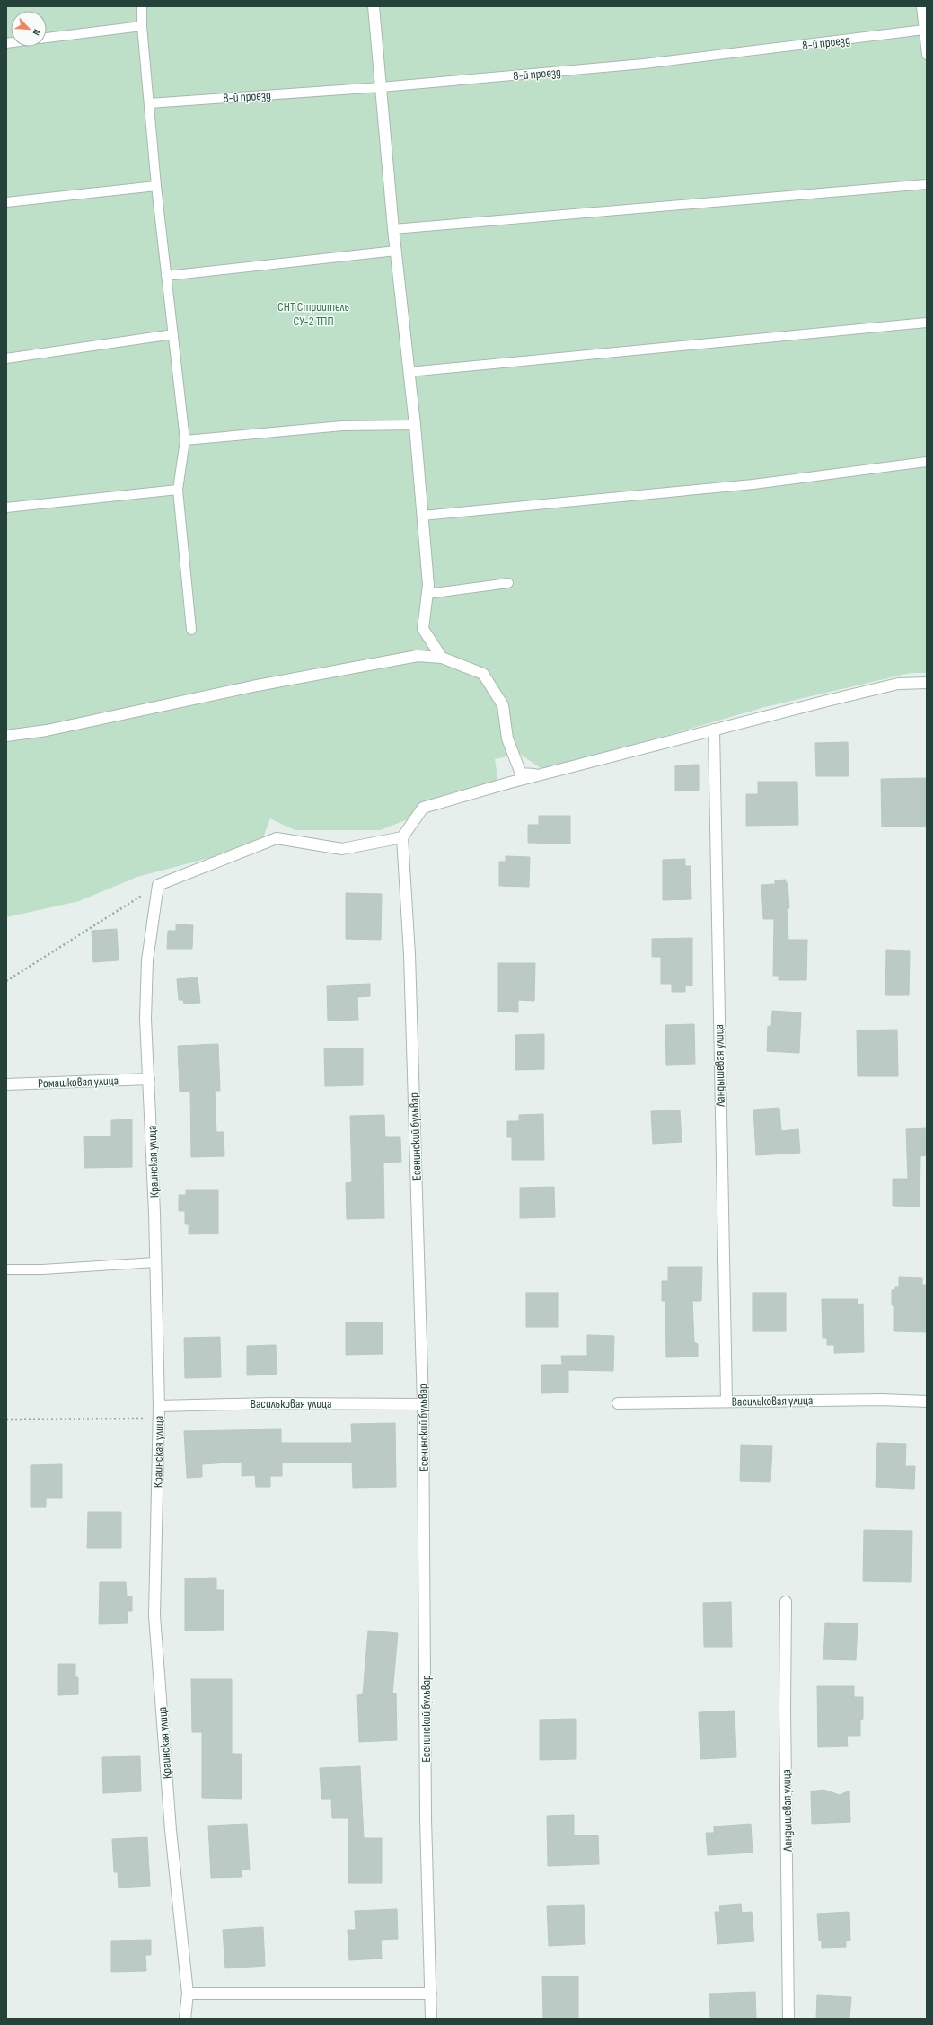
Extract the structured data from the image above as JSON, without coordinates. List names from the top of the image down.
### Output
{
  "streets": {
    "street": [
      "Ландышевая улица",
      "Ромашковая улица",
      "Есенинский бульвар",
      "Краинская улица",
      "Васильковая улица"
    ],
    "lane": ["8-й проезд"]
  },
  "crossings": [
    ["Ландышевая улица", "Васильковая улица"],
    ["Ромашковая улица", "Краинская улица"],
    ["Есенинский бульвар", "Васильковая улица"],
    ["Краинская улица", "Васильковая улица"]
  ],
  "parks": ["СНТ Строитель СУ-2 ТПП"],
  "north": "bottom right"
}
